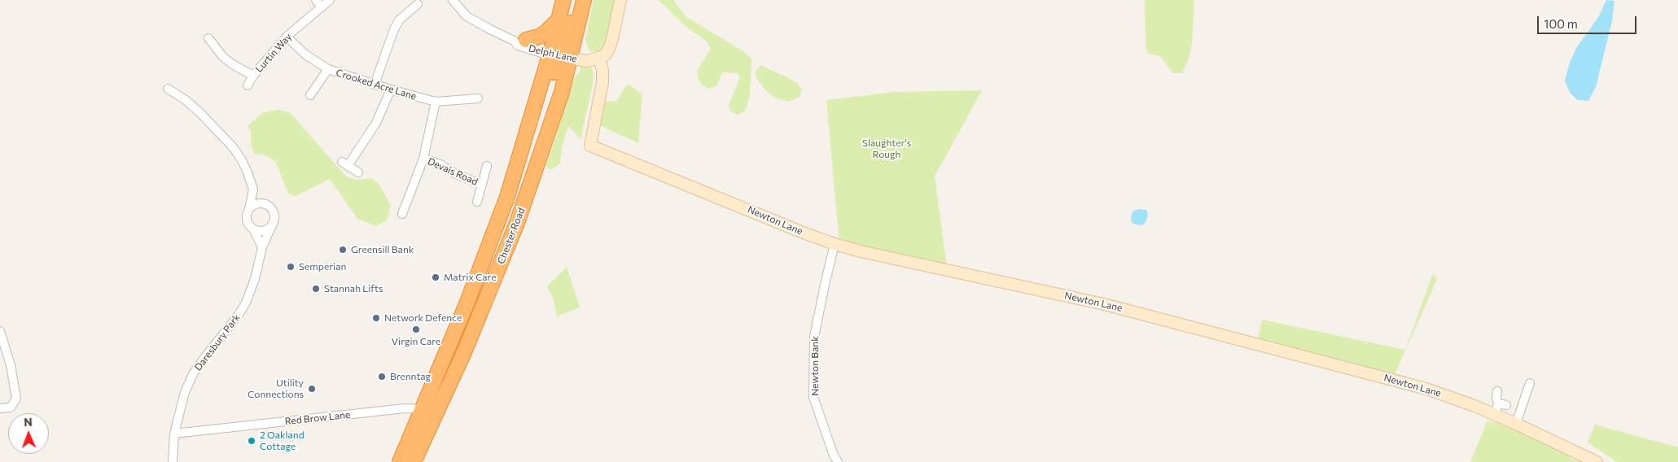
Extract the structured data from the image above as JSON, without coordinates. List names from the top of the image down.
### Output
{
  "streets": {
    "highway": ["Chester Road"],
    "street": [
      "Lurtin Way",
      "Delph Lane",
      "Crooked Acre Lane",
      "Devais Road",
      "Newton Lane",
      "Daresbury Park",
      "Newton Bank",
      "Red Brow Lane"
    ]
  },
  "crossings": [
    ["Lurtin Way", "Crooked Acre Lane"],
    ["Delph Lane", "Newton Lane"],
    ["Delph Lane", "Chester Road"],
    ["Crooked Acre Lane", "Devais Road"],
    ["Newton Lane", "Newton Bank"],
    ["Chester Road", "Red Brow Lane"],
    ["Daresbury Park", "Red Brow Lane"]
  ],
  "parks": ["Slaughter's Rough"],
  "places": [
    "Greensill Bank",
    "Semperian",
    "Matrix Care",
    "Stannah Lifts",
    "Network Defence",
    "Virgin Care",
    "Brenntag",
    "Utility Connections",
    "2 Oakland Cottage"
  ],
  "scale_bar": "100 m",
  "north": "top"
}
